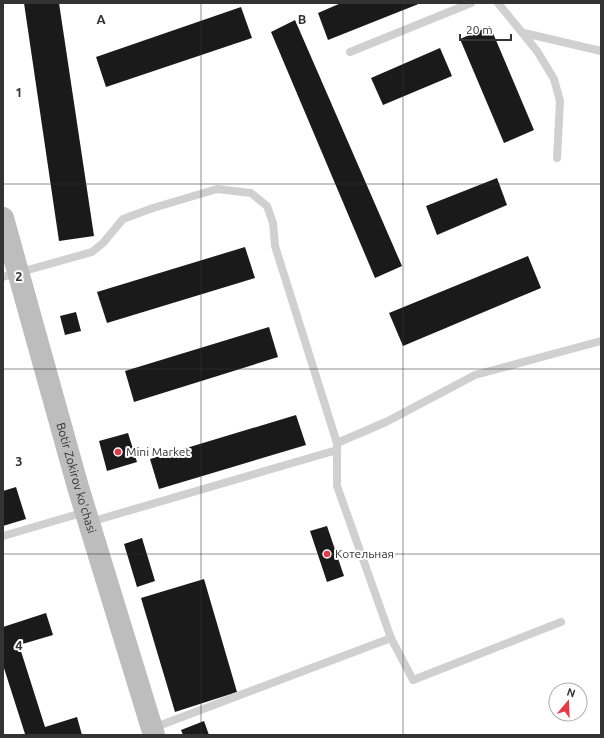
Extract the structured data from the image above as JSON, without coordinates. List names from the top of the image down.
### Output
{
  "streets": {
    "street": ["Botir Zokirov ko'chasi"]
  },
  "places": ["Mini Market", "Котельная"],
  "scale_bar": "20 m",
  "north": "top",
  "grid": {
    "columns": ["A", "B"],
    "rows": [
      "1",
      "2",
      "3",
      "4"
    ]
  }
}
